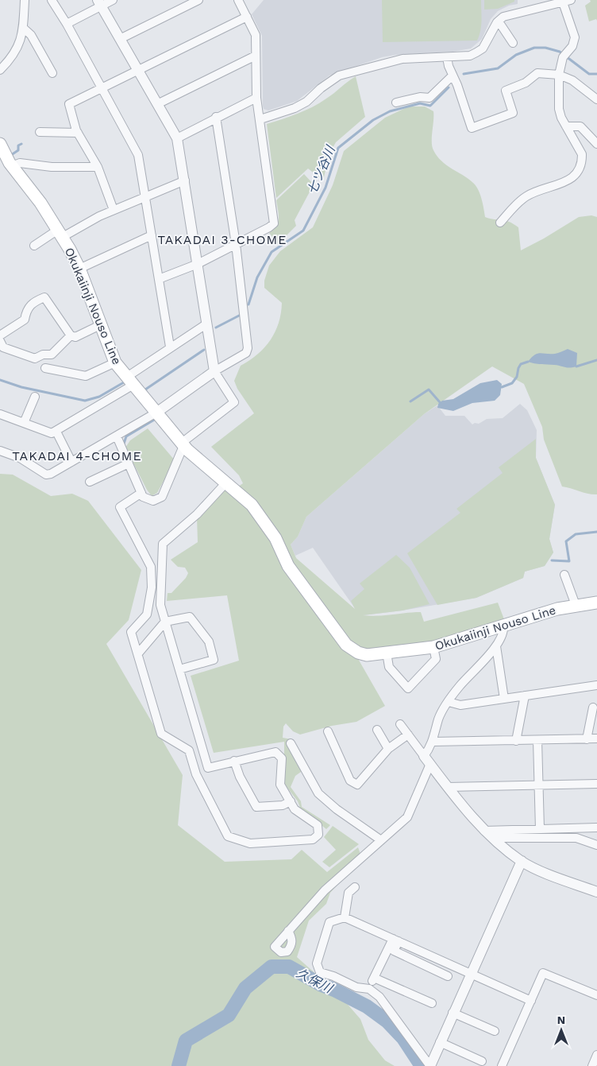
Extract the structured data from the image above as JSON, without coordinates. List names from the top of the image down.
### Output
{
  "streets": {
    "main road": ["Okukaiinji Nouso Line"]
  },
  "districts": ["TAKADAI 3-CHOME", "TAKADAI 4-CHOME"],
  "water": ["七ツ谷川", "久保川"],
  "north": "top"
}
